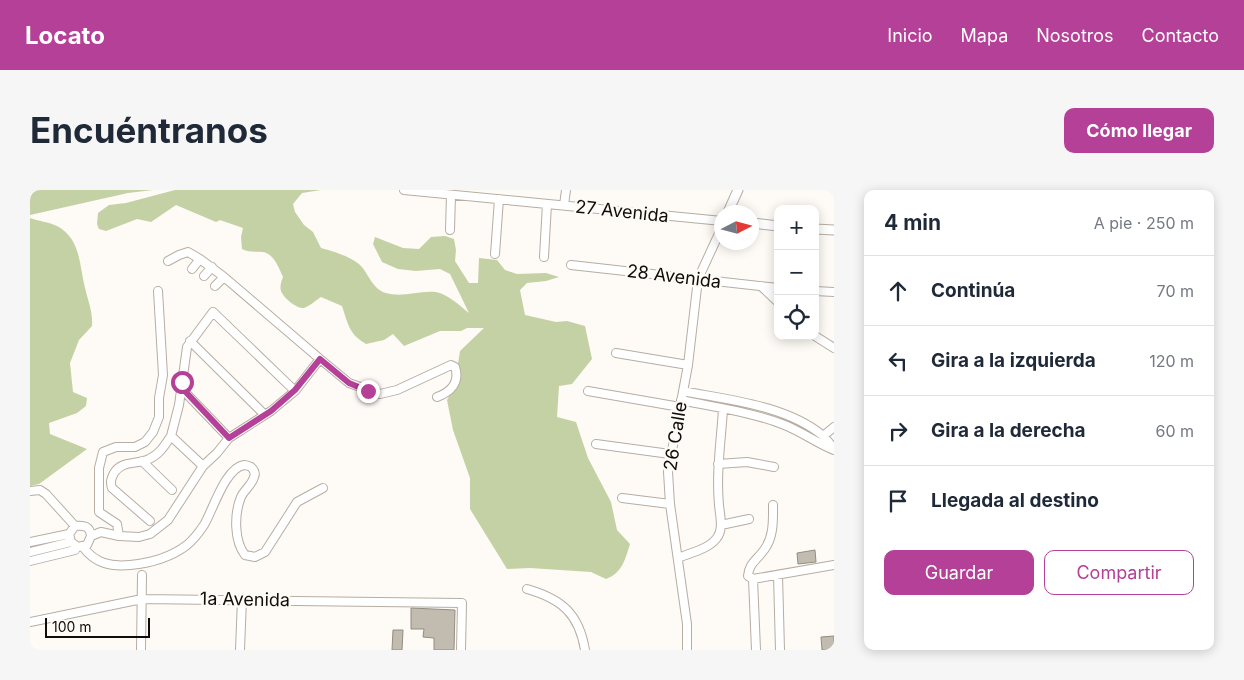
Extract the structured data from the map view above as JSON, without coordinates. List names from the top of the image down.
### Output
{
  "streets": {
    "street": [
      "27 Avenida",
      "28 Avenida",
      "26 Calle",
      "1a Avenida"
    ]
  },
  "crossings": [
    ["28 Avenida", "26 Calle"]
  ],
  "scale_bar": "100 m",
  "north": "right",
  "page": {
    "header": "Locato",
    "nav": [
      "Inicio",
      "Mapa",
      "Nosotros",
      "Contacto"
    ],
    "buttons": [
      "Cómo llegar",
      ["Guardar", "Compartir"]
    ],
    "title": "Encuéntranos",
    "heading": ["4 min", "A pie · 250 m"],
    "map_buttons": ["+", "−"],
    "list": [
      ["Continúa", "70 m"],
      ["Gira a la izquierda", "120 m"],
      ["Gira a la derecha", "60 m"],
      "Llegada al destino"
    ],
    "scale": "100 m"
  }
}
